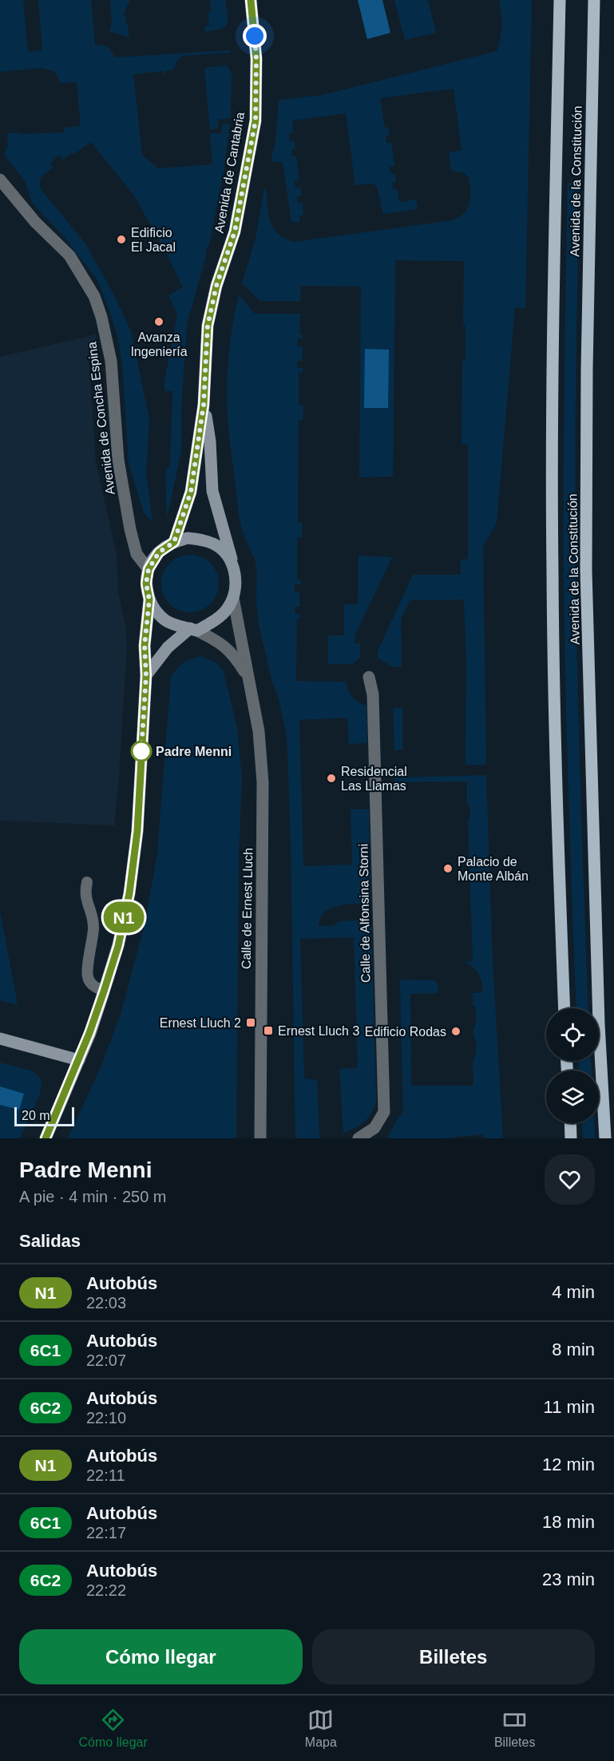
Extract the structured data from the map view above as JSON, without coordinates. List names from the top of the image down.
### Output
{
  "streets": {
    "main road": ["Avenida de Cantabria", "Avenida de la Constitución"],
    "street": ["Avenida de Concha Espina", "Calle de Ernest Lluch", "Calle de Alfonsina Storni"]
  },
  "crossings": [
    ["Avenida de Cantabria", "Avenida de Concha Espina"],
    ["Avenida de Cantabria", "Calle de Ernest Lluch"],
    ["Avenida de Concha Espina", "Calle de Ernest Lluch"]
  ],
  "places": {
    "other": [
      "Edificio El Jacal",
      "Avanza Ingeniería",
      "Padre Menni",
      "Residencial Las Llamas",
      "Palacio de Monte Albán",
      "Edificio Rodas"
    ],
    "transit": ["Ernest Lluch 2", "Ernest Lluch 3"]
  },
  "lines": ["bus line N1"],
  "scale_bar": "20 m",
  "page": {
    "on_map": "N1",
    "scale": "20 m",
    "heading": [
      ["Padre Menni", "A pie · 4 min · 250 m"],
      "Salidas"
    ],
    "list": [
      {
        "mark": "N1",
        "name": "Autobús",
        "note": "22:03",
        "value": "4 min"
      },
      {
        "mark": "6C1",
        "name": "Autobús",
        "note": "22:07",
        "value": "8 min"
      },
      {
        "mark": "6C2",
        "name": "Autobús",
        "note": "22:10",
        "value": "11 min"
      },
      {
        "mark": "N1",
        "name": "Autobús",
        "note": "22:11",
        "value": "12 min"
      },
      {
        "mark": "6C1",
        "name": "Autobús",
        "note": "22:17",
        "value": "18 min"
      },
      {
        "mark": "6C2",
        "name": "Autobús",
        "note": "22:22",
        "value": "23 min"
      }
    ],
    "buttons": ["Cómo llegar", "Billetes"],
    "tabs": ["Cómo llegar", "Mapa", "Billetes"]
  }
}
